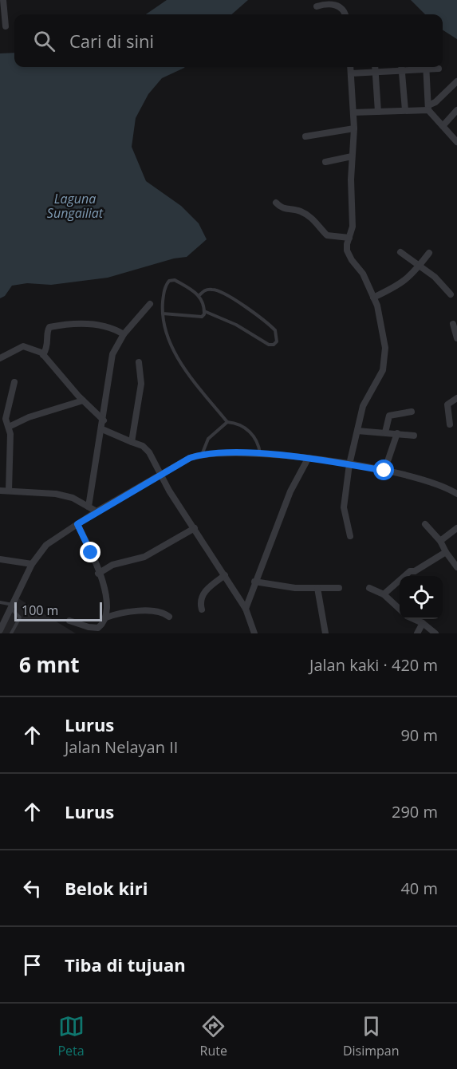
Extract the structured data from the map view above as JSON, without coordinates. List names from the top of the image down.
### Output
{
  "water": ["Laguna Sungailiat"],
  "scale_bar": "100 m",
  "page": {
    "search": "Cari di sini",
    "scale": "100 m",
    "heading": ["6 mnt", "Jalan kaki · 420 m"],
    "list": [
      ["Lurus", "Jalan Nelayan II", "90 m"],
      ["Lurus", "290 m"],
      ["Belok kiri", "40 m"],
      "Tiba di tujuan"
    ],
    "nav": ["Peta", "Rute", "Disimpan"]
  }
}
